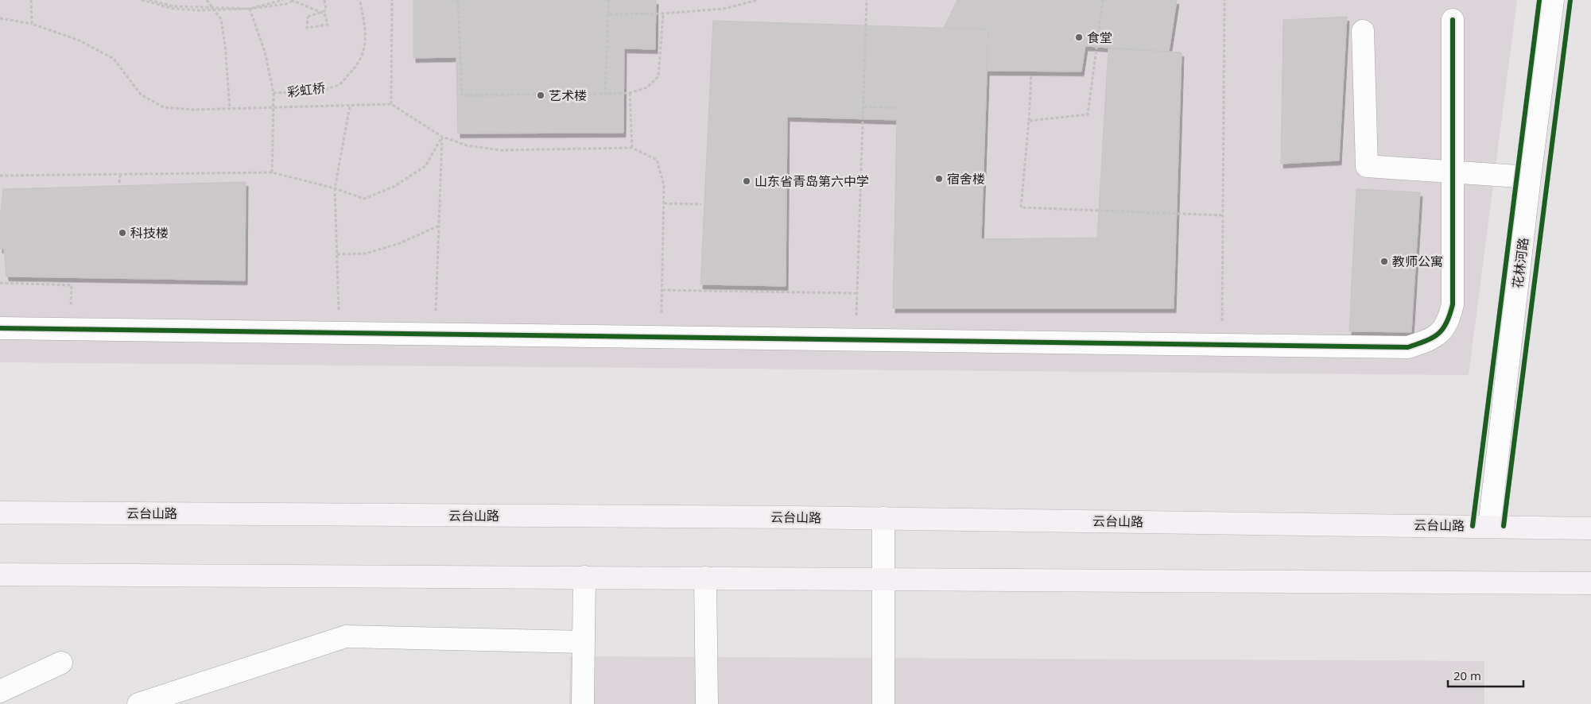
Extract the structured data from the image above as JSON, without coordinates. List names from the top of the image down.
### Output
{
  "streets": {
    "main road": ["云台山路"],
    "street": ["花林河路"],
    "path": ["彩虹桥"]
  },
  "crossings": [
    ["花林河路", "云台山路"]
  ],
  "places": [
    "食堂",
    "艺术楼",
    "宿舍楼",
    "山东省青岛第六中学",
    "科技楼",
    "教师公寓"
  ],
  "scale_bar": "20 m"
}
